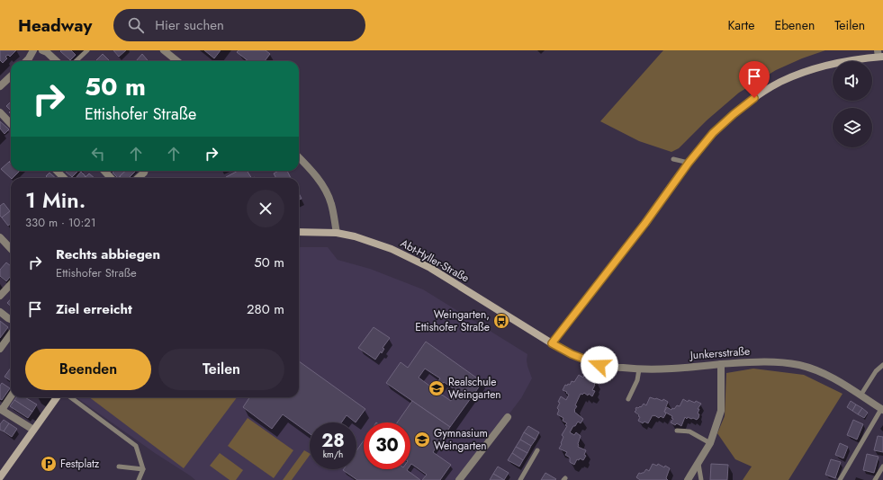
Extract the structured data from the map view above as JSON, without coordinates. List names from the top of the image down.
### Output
{
  "streets": {
    "street": ["Abt-Hyller-Straße", "Junkersstraße"]
  },
  "crossings": [
    ["Abt-Hyller-Straße", "Junkersstraße"]
  ],
  "places": {
    "bus stop": ["Weingarten, Ettishofer Straße"],
    "school or university": ["Realschule Weingarten", "Gymnasium Weingarten"],
    "parking": ["Festplatz"]
  },
  "page": {
    "header": "Headway",
    "search": "Hier suchen",
    "nav": ["Karte", "Ebenen", "Teilen"],
    "turn": ["50 m", "Ettishofer Straße"],
    "heading": ["1 Min.", "330 m · 10:21"],
    "list": [
      {
        "name": "Rechts abbiegen",
        "note": "Ettishofer Straße",
        "value": "50 m"
      },
      {
        "name": "Ziel erreicht",
        "value": "280 m"
      }
    ],
    "buttons": ["Beenden", "Teilen"],
    "speed": "28 km/h",
    "limit": "30"
  }
}
